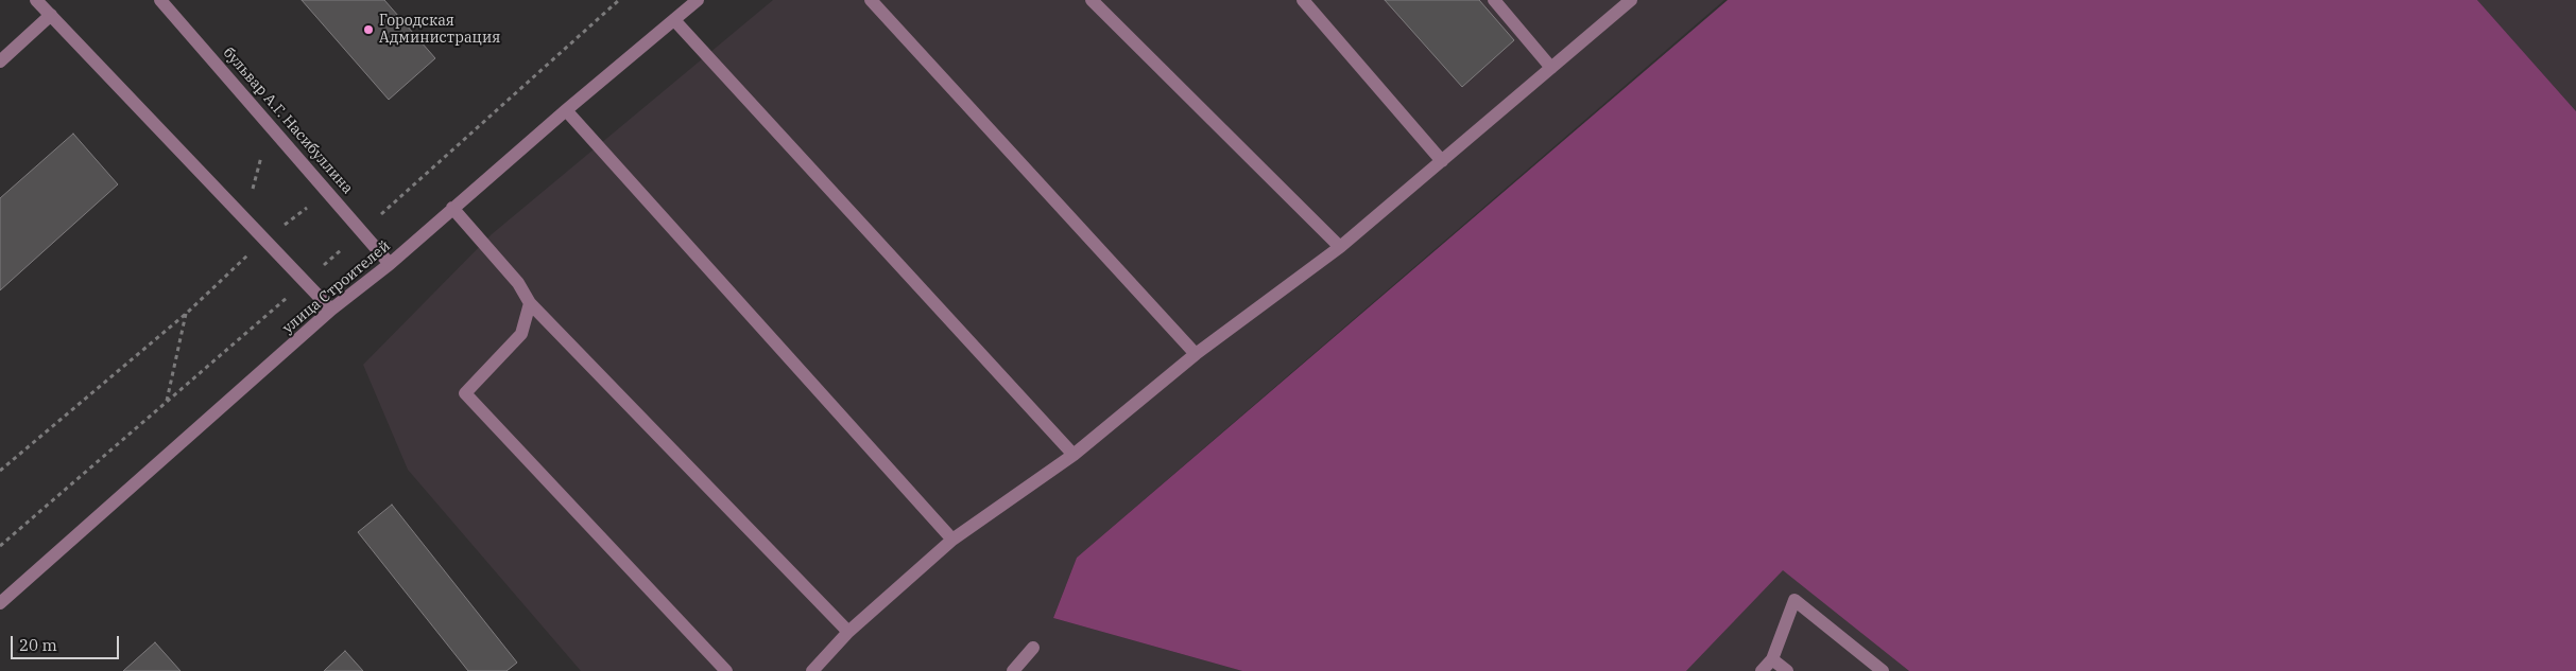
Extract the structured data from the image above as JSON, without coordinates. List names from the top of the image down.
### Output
{
  "streets": {
    "street": ["бульвар А.Г. Насибуллина", "улица Строителей"]
  },
  "crossings": [
    ["бульвар А.Г. Насибуллина", "улица Строителей"]
  ],
  "places": ["Городская Администрация"],
  "scale_bar": "20 m"
}
